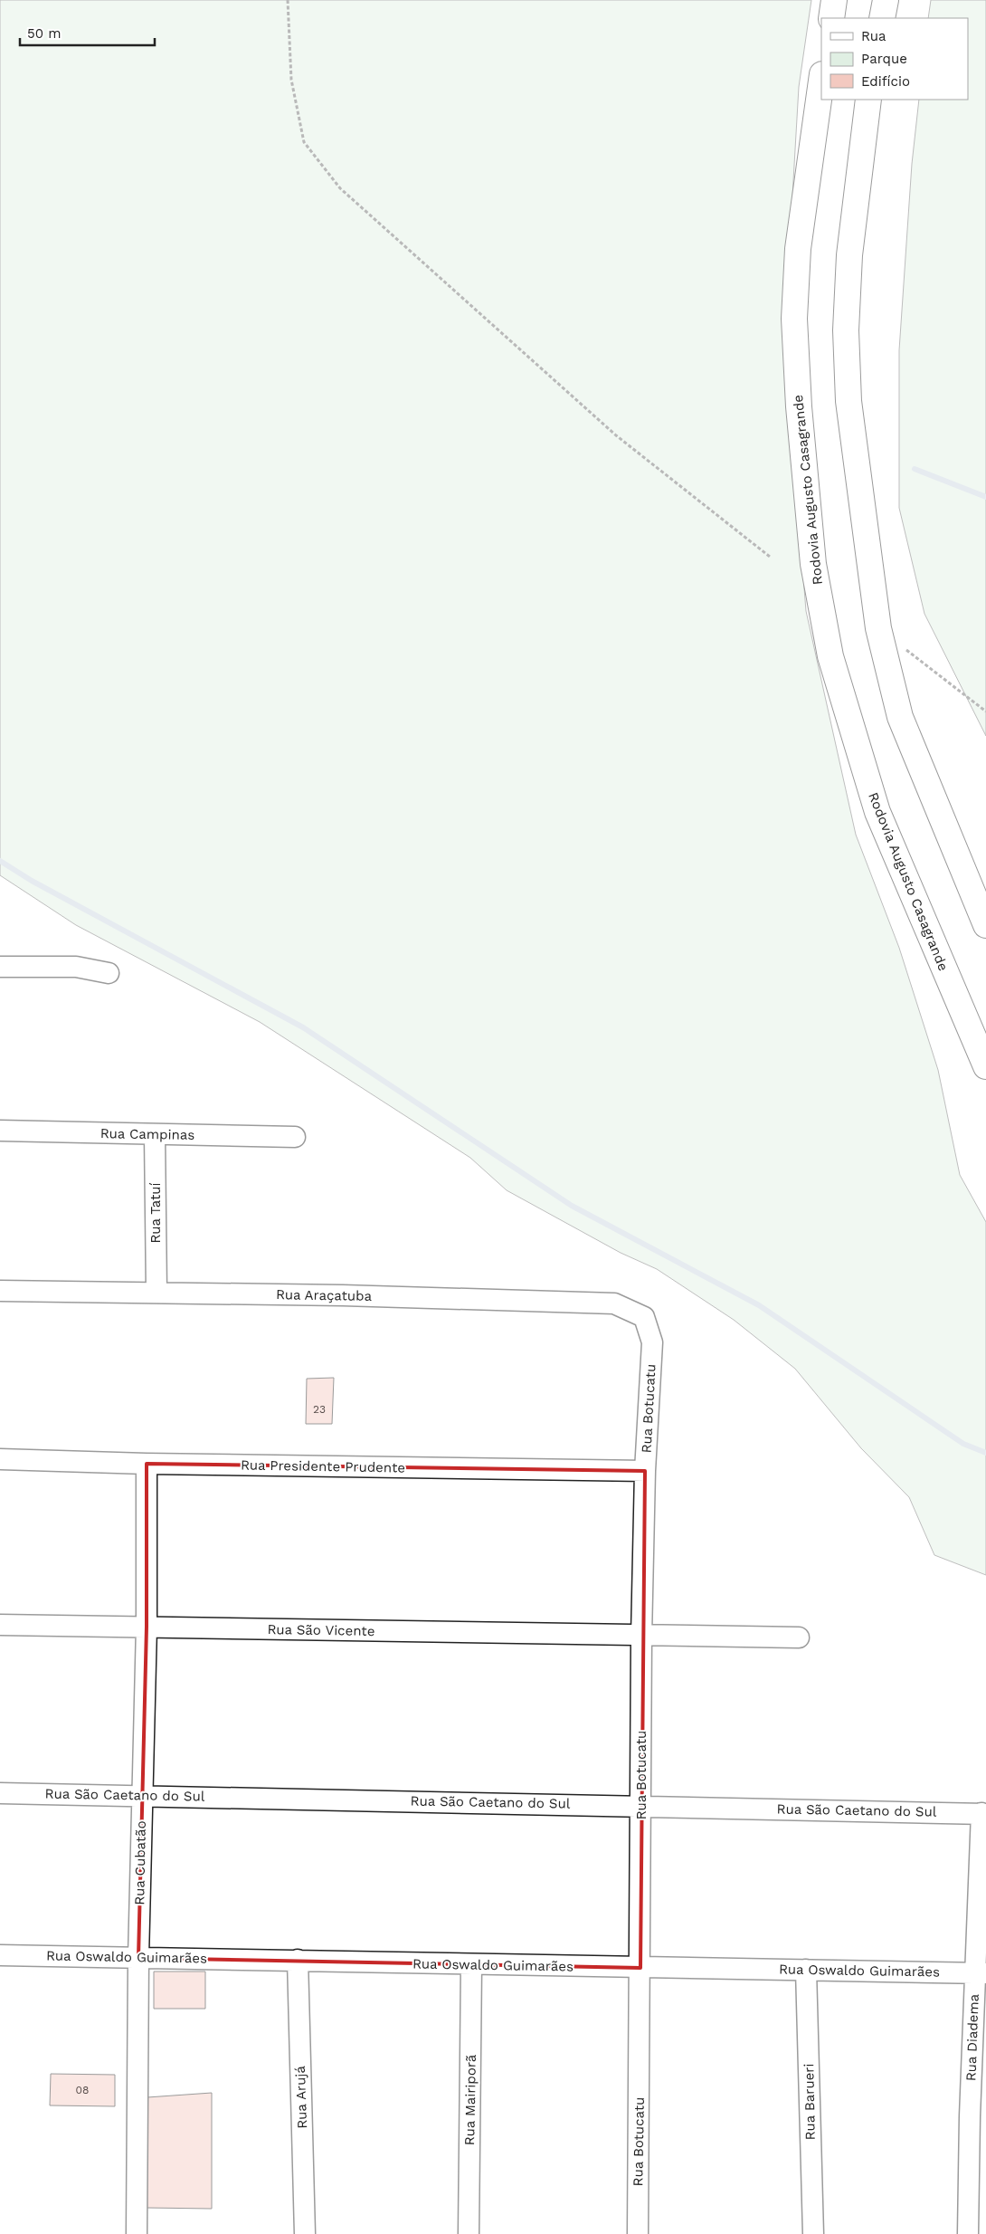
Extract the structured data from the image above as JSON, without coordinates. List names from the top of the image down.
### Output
{
  "streets": {
    "main road": ["Rodovia Augusto Casagrande"],
    "street": [
      "Rua Campinas",
      "Rua Tatuí",
      "Rua Araçatuba",
      "Rua Botucatu",
      "Rua Presidente Prudente",
      "Rua São Vicente",
      "Rua São Caetano do Sul",
      "Rua Cubatão",
      "Rua Oswaldo Guimarães",
      "Rua Diadema",
      "Rua Arujá",
      "Rua Mairiporã",
      "Rua Barueri"
    ]
  },
  "crossings": [
    ["Rua Campinas", "Rua Tatuí"],
    ["Rua Tatuí", "Rua Araçatuba"],
    ["Rua Araçatuba", "Rua Botucatu"],
    ["Rua Botucatu", "Rua Presidente Prudente"],
    ["Rua Botucatu", "Rua São Vicente"],
    ["Rua Botucatu", "Rua São Caetano do Sul"],
    ["Rua Botucatu", "Rua Oswaldo Guimarães"],
    ["Rua Presidente Prudente", "Rua Cubatão"],
    ["Rua São Vicente", "Rua Cubatão"],
    ["Rua São Caetano do Sul", "Rua Cubatão"],
    ["Rua São Caetano do Sul", "Rua Diadema"],
    ["Rua Cubatão", "Rua Oswaldo Guimarães"],
    ["Rua Oswaldo Guimarães", "Rua Diadema"],
    ["Rua Oswaldo Guimarães", "Rua Arujá"],
    ["Rua Oswaldo Guimarães", "Rua Mairiporã"],
    ["Rua Oswaldo Guimarães", "Rua Barueri"]
  ],
  "house_numbers": ["23", "08"],
  "legend": ["Rua", "Parque", "Edifício"],
  "scale_bar": "50 m"
}
